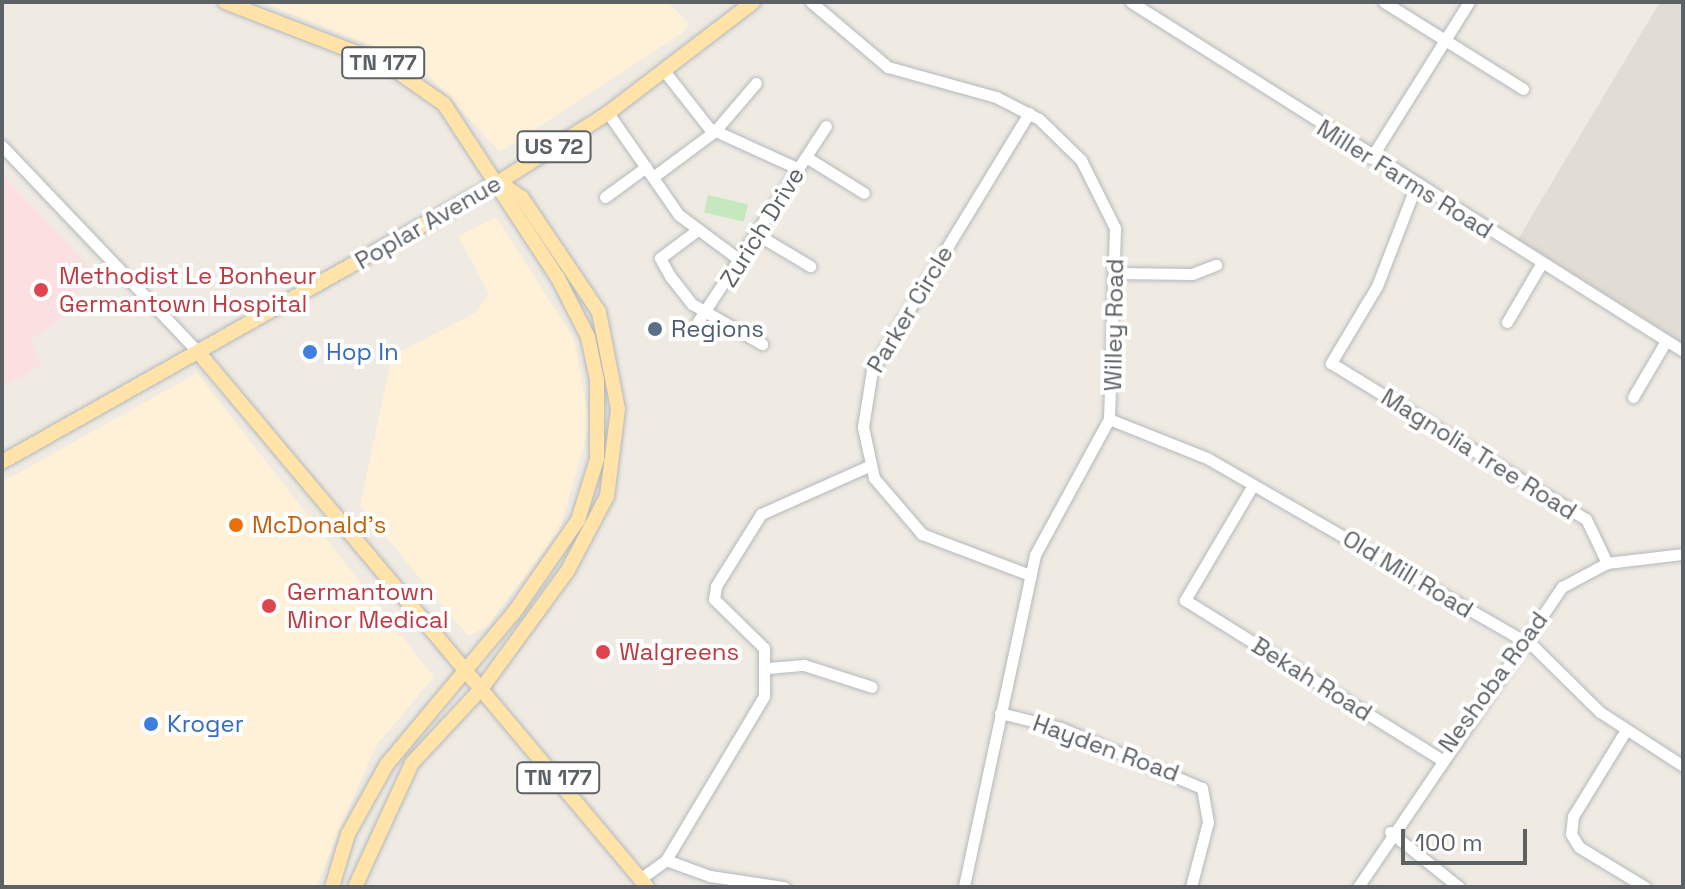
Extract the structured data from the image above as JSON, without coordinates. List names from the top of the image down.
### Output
{
  "streets": {
    "main road": ["TN 177", "US 72", "Poplar Avenue"],
    "street": [
      "Miller Farms Road",
      "Zurich Drive",
      "Parker Circle",
      "Willey Road",
      "Magnolia Tree Road",
      "Old Mill Road",
      "Bekah Road",
      "Neshoba Road",
      "Hayden Road"
    ]
  },
  "crossings": [
    ["TN 177", "Poplar Avenue"],
    ["Miller Farms Road", "Magnolia Tree Road"],
    ["Parker Circle", "Willey Road"],
    ["Willey Road", "Old Mill Road"],
    ["Willey Road", "Hayden Road"],
    ["Magnolia Tree Road", "Neshoba Road"],
    ["Old Mill Road", "Bekah Road"],
    ["Old Mill Road", "Neshoba Road"],
    ["Bekah Road", "Neshoba Road"]
  ],
  "places": [
    "Methodist Le Bonheur Germantown Hospital",
    "Regions",
    "Hop In",
    "McDonald's",
    "Germantown Minor Medical",
    "Walgreens",
    "Kroger"
  ],
  "scale_bar": "100 m"
}
